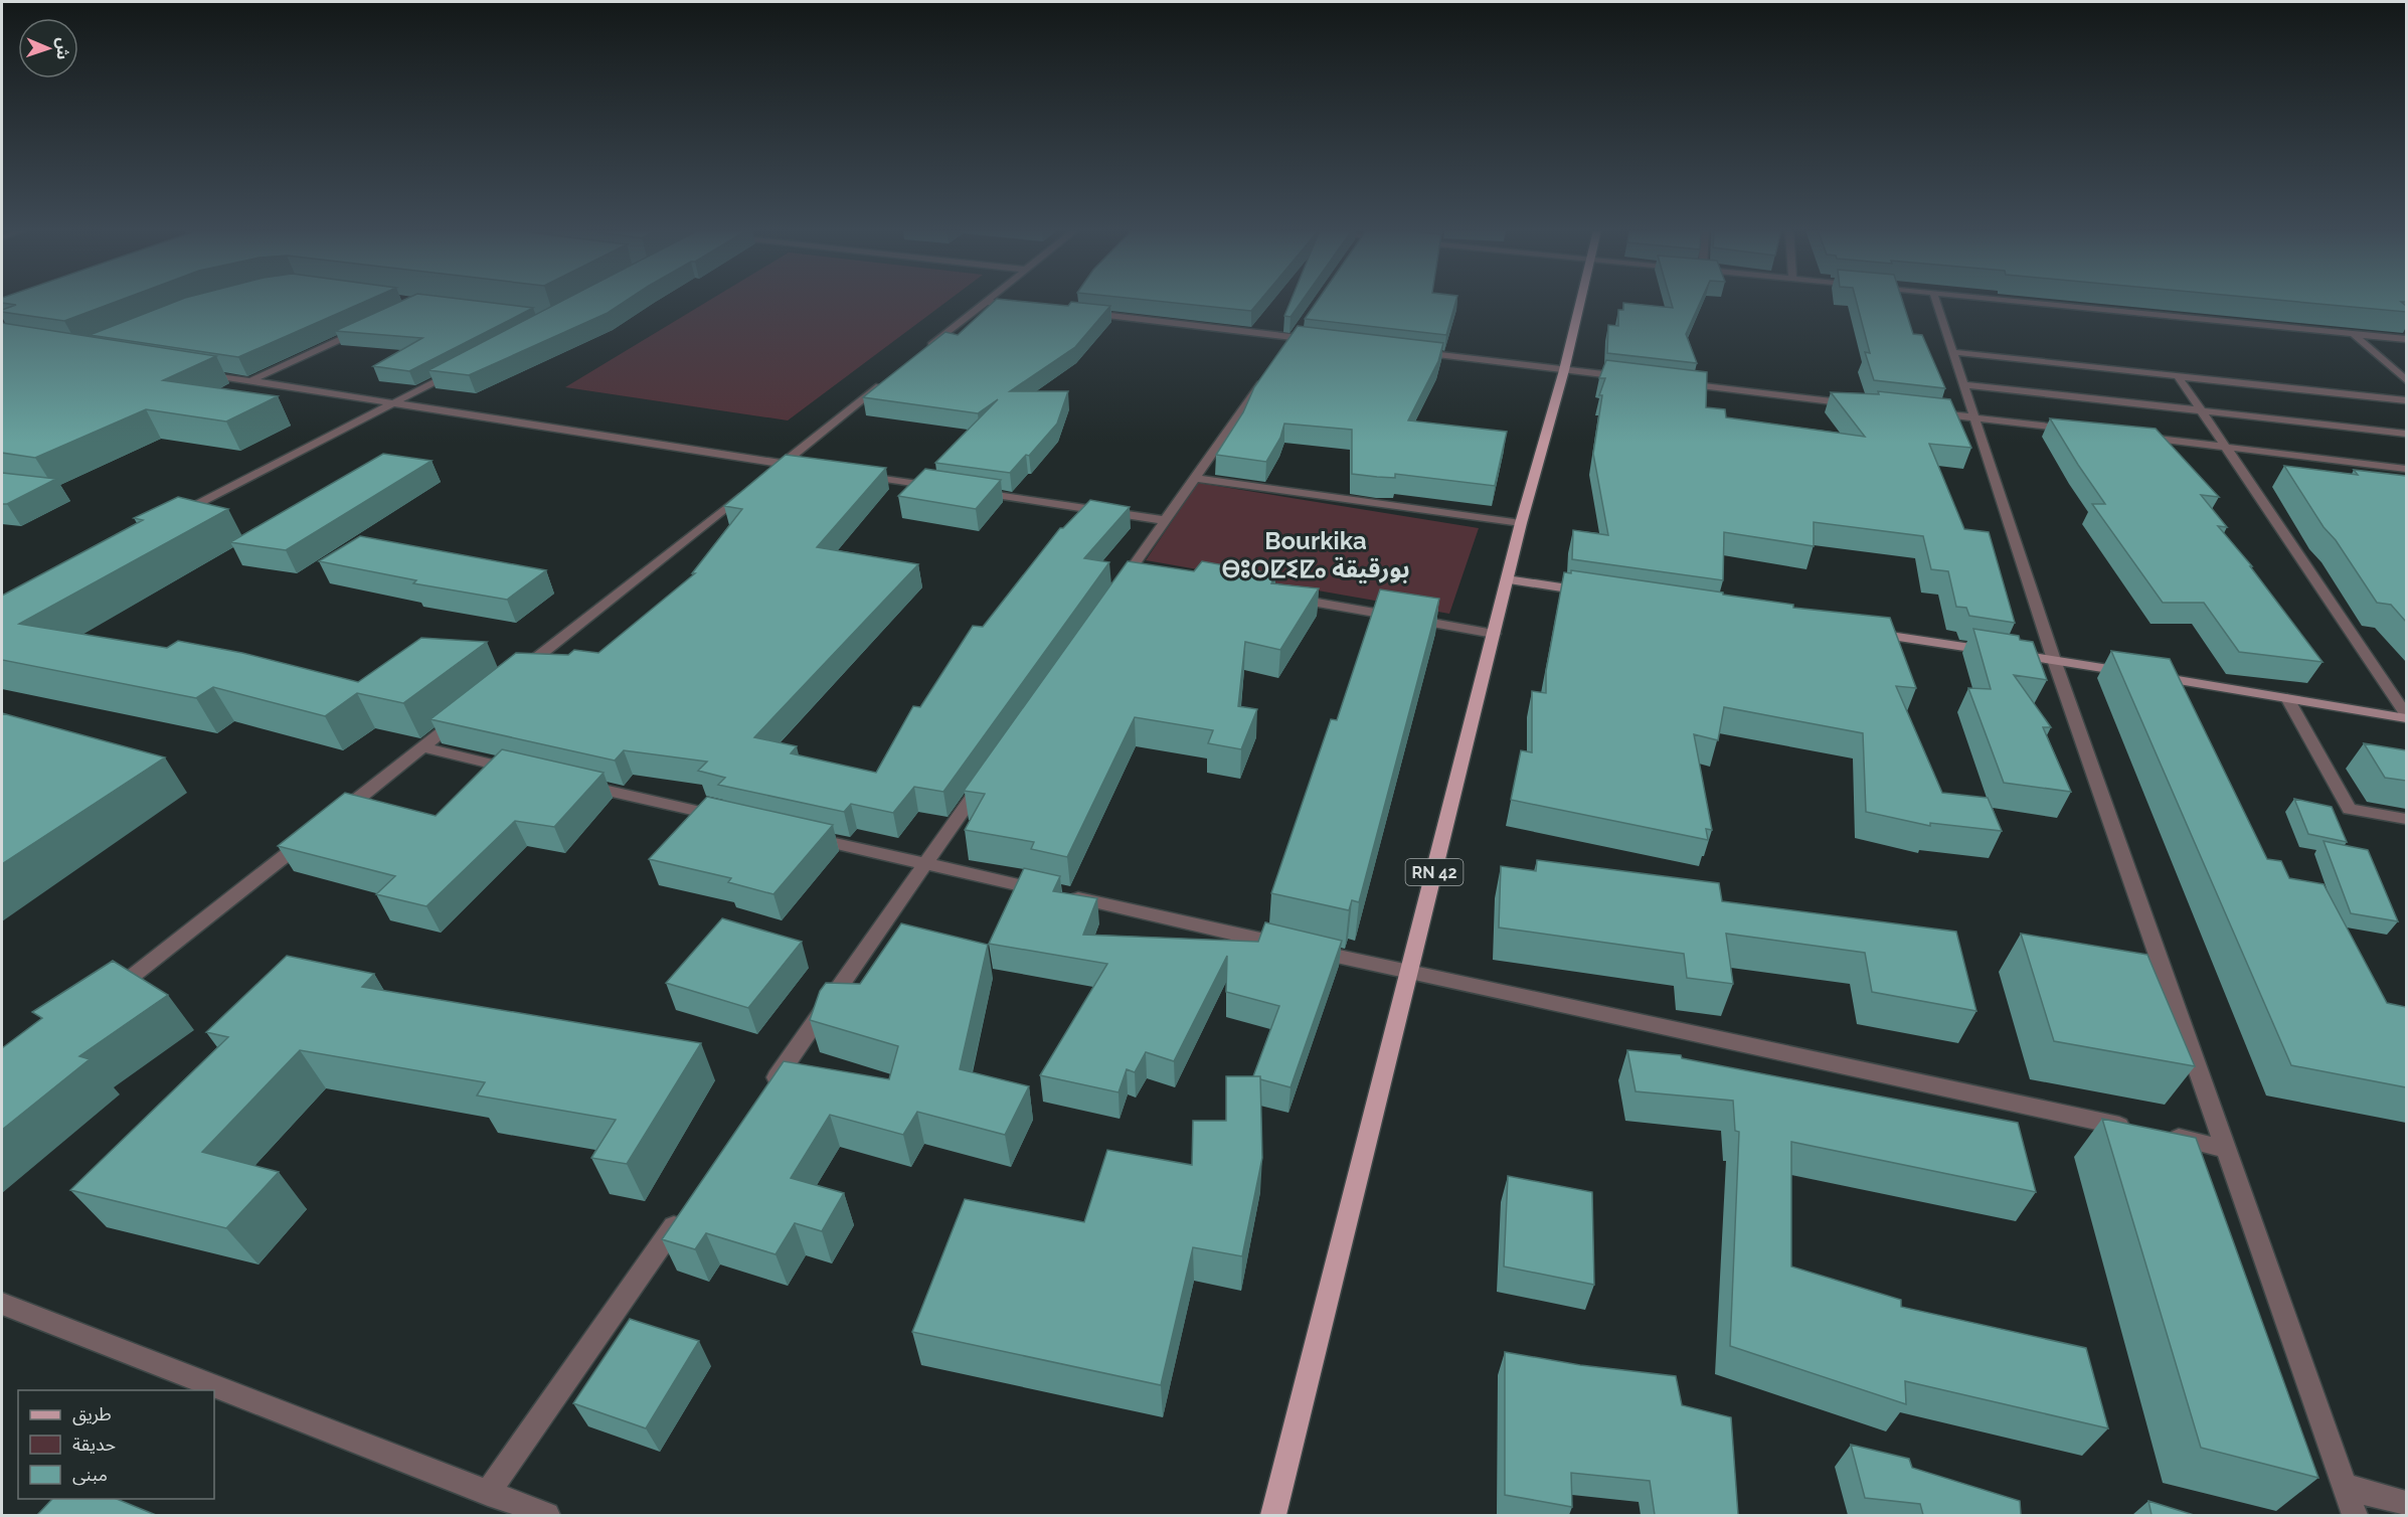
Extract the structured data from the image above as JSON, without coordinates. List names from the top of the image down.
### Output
{
  "streets": {
    "main road": ["RN 42"]
  },
  "districts": ["Bourkika ⴱⵓⵔⵇⵉⵇⴰ بورقيقة"],
  "legend": ["طريق", "حديقة", "مبنى"],
  "north": "right"
}
